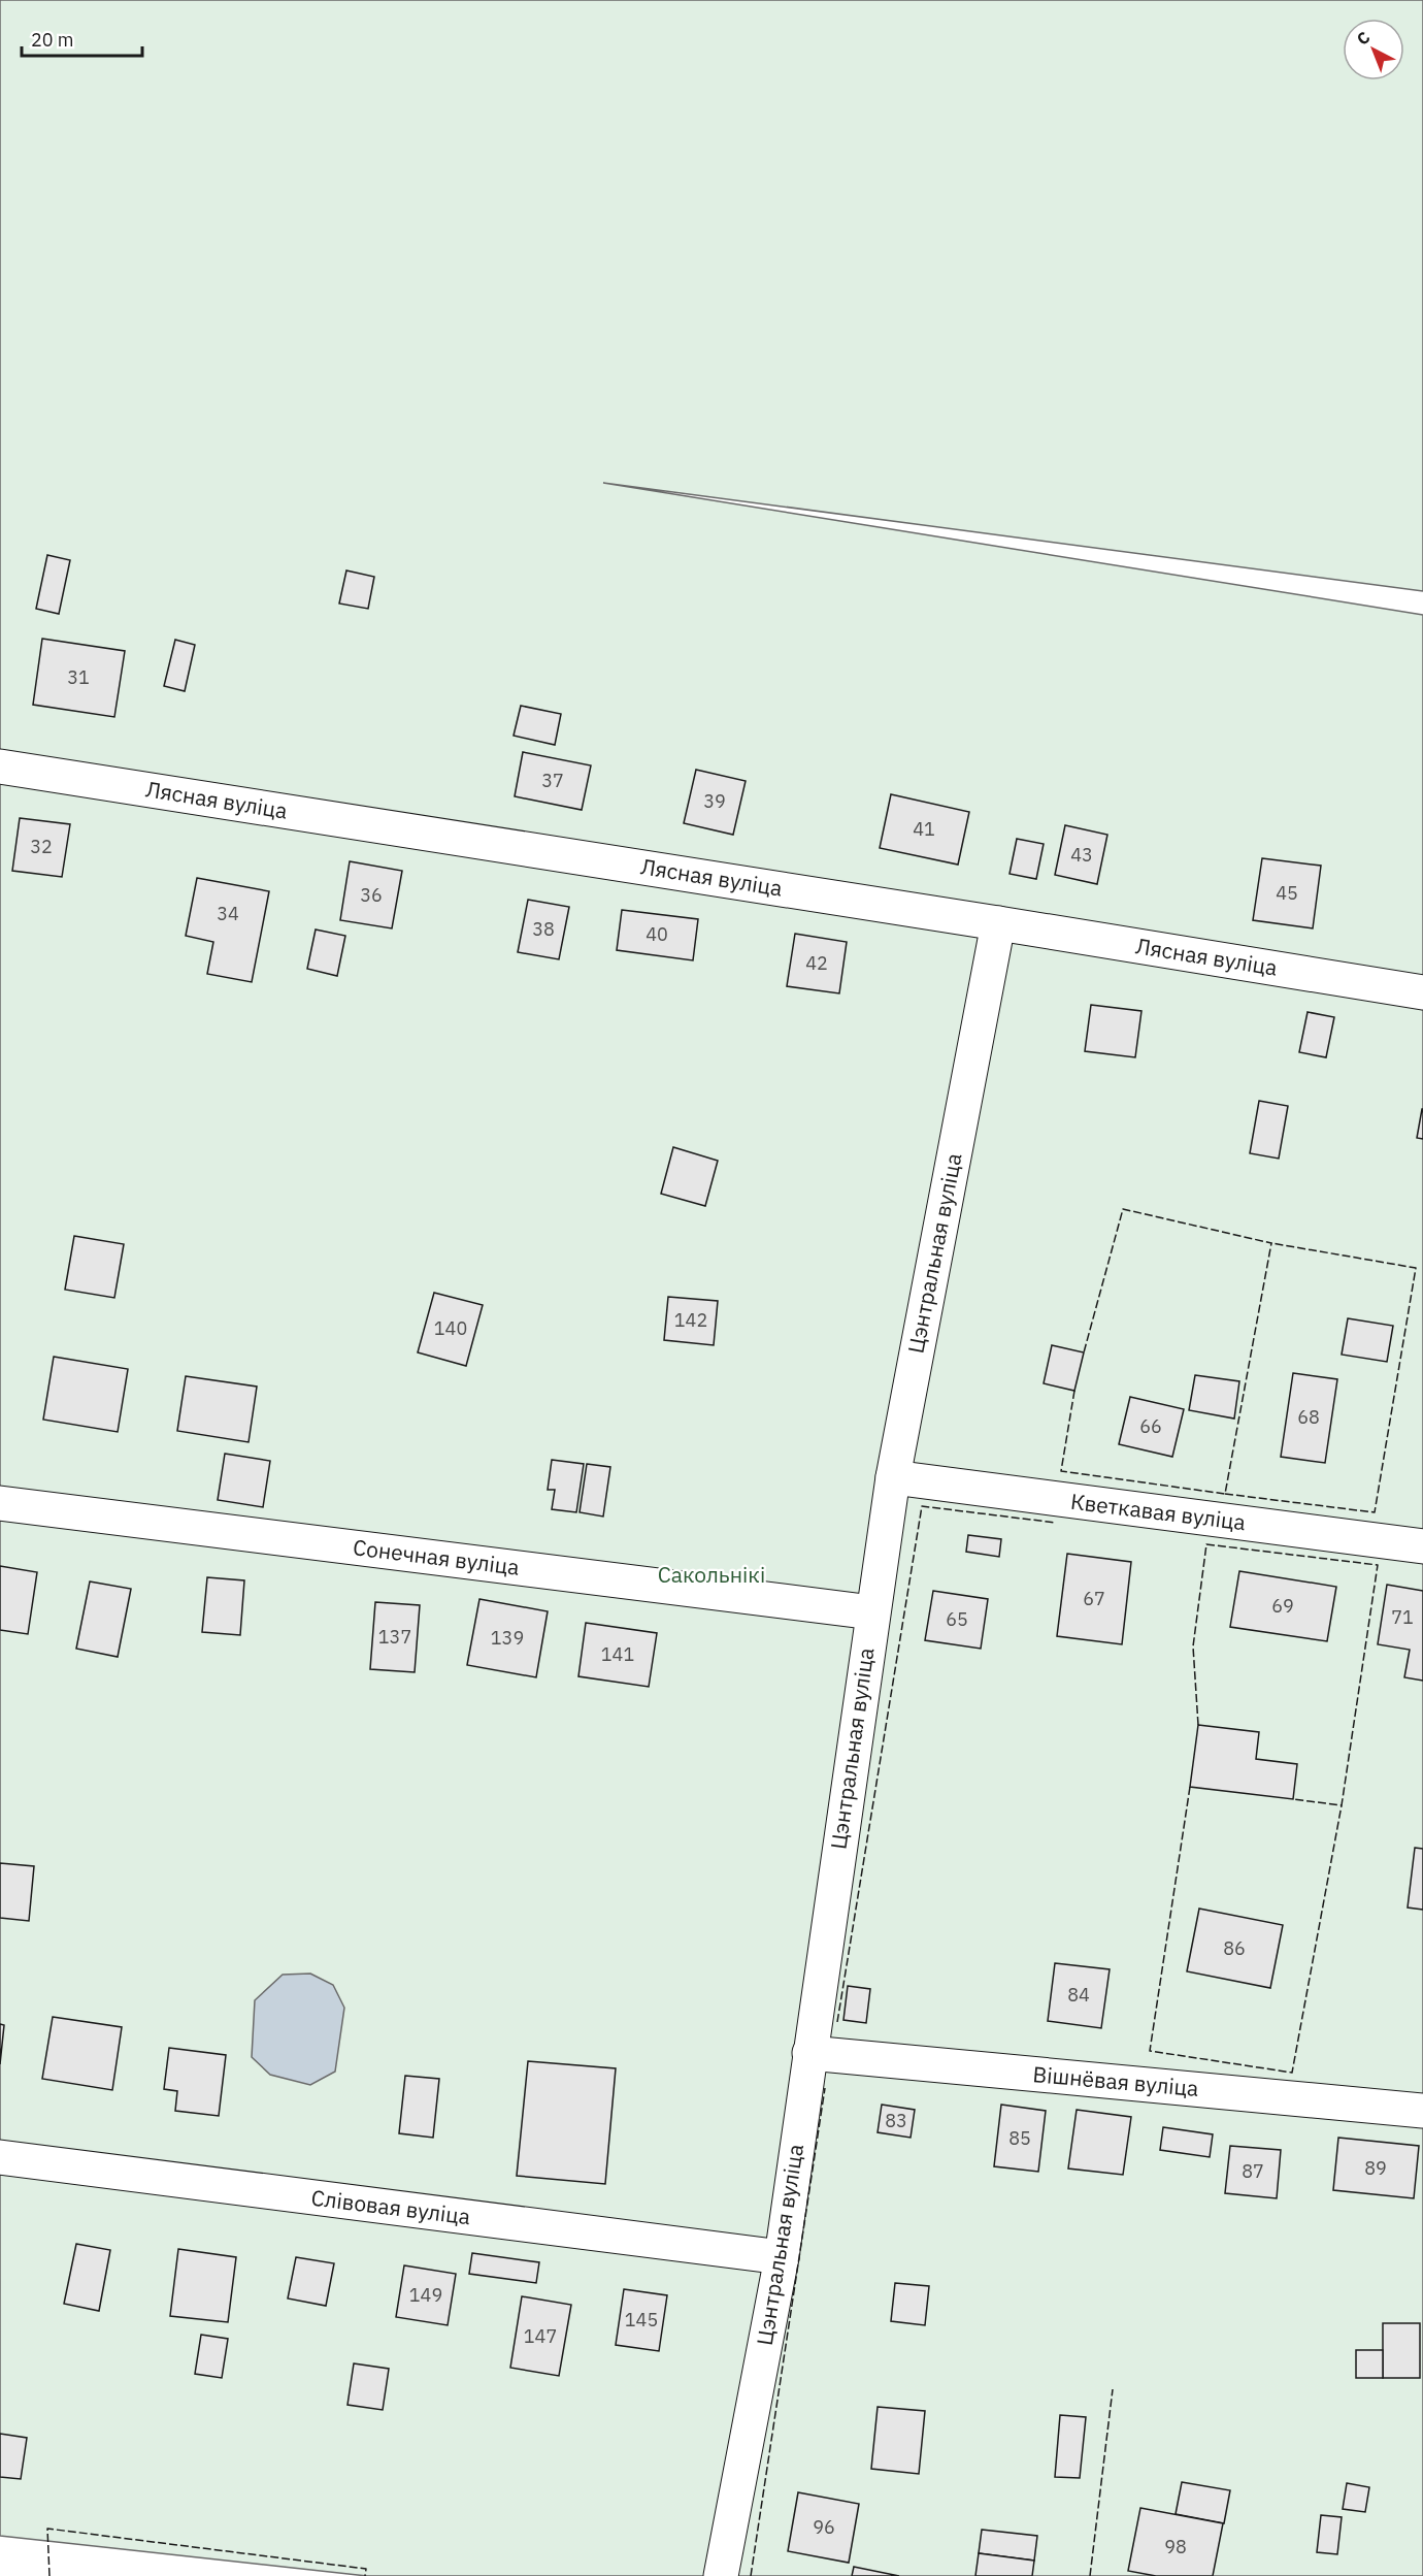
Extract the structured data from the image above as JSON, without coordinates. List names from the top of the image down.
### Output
{
  "streets": {
    "street": [
      "Лясная вуліца",
      "Цэнтральная вуліца",
      "Кветкавая вуліца",
      "Сонечная вуліца",
      "Вішнёвая вуліца",
      "Слівовая вуліца"
    ]
  },
  "crossings": [
    ["Лясная вуліца", "Цэнтральная вуліца"],
    ["Цэнтральная вуліца", "Кветкавая вуліца"],
    ["Цэнтральная вуліца", "Сонечная вуліца"],
    ["Цэнтральная вуліца", "Вішнёвая вуліца"],
    ["Цэнтральная вуліца", "Слівовая вуліца"]
  ],
  "parks": ["Сакольнікі"],
  "house_numbers": [
    "31",
    "37",
    "39",
    "41",
    "32",
    "43",
    "45",
    "36",
    "34",
    "38",
    "40",
    "42",
    "142",
    "140",
    "68",
    "66",
    "67",
    "69",
    "71",
    "65",
    "137",
    "139",
    "141",
    "86",
    "84",
    "83",
    "85",
    "89",
    "87",
    "149",
    "145",
    "147",
    "96",
    "98"
  ],
  "scale_bar": "20 m",
  "north": "top left"
}
